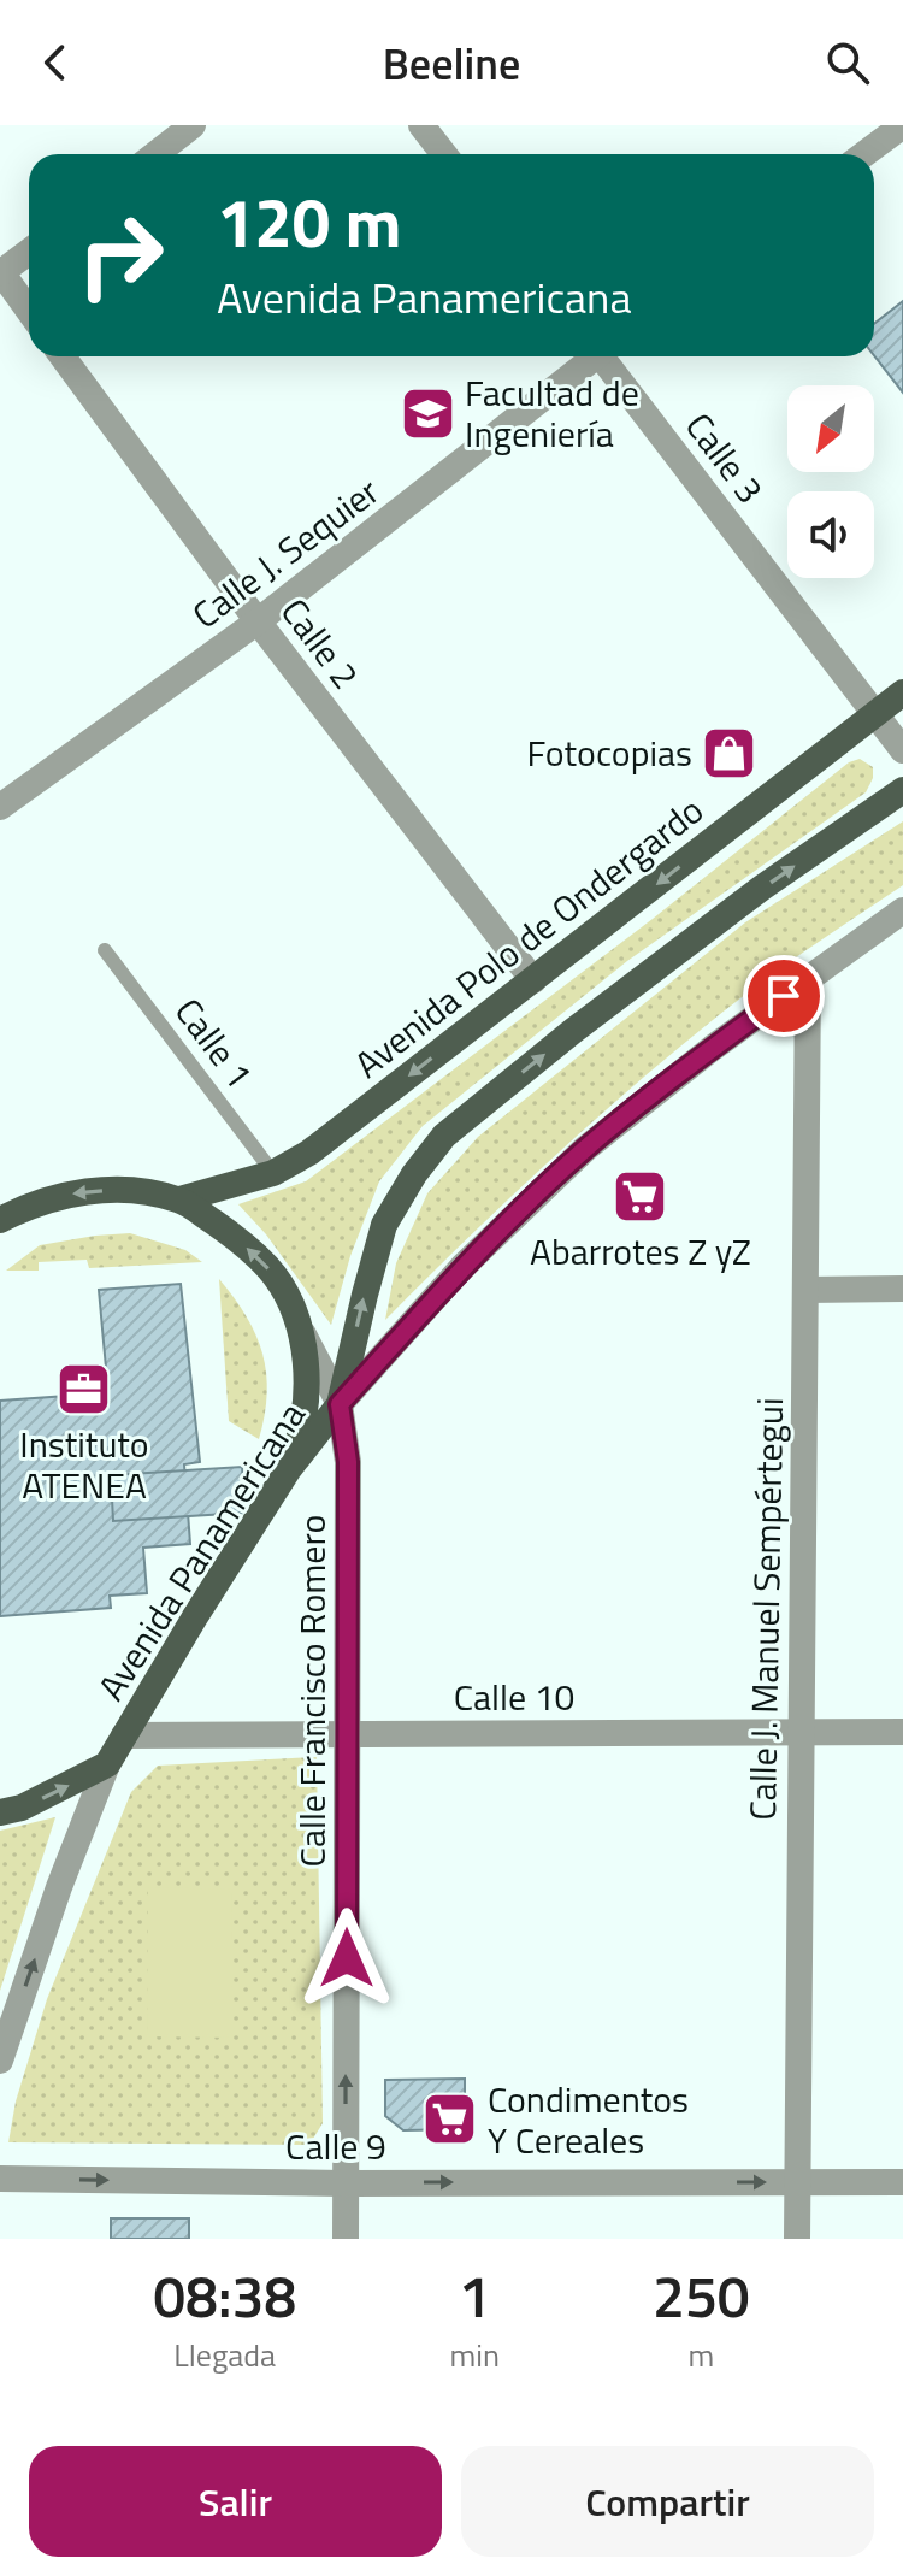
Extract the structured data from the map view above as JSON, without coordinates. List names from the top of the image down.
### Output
{
  "streets": {
    "main road": ["Avenida Polo de Ondergardo", "Avenida Panamericana"],
    "street": [
      "Calle 3",
      "Calle J. Sequier",
      "Calle 2",
      "Calle J. Manuel Sempértegui",
      "Calle Francisco Romero",
      "Calle 10",
      "Calle 9"
    ],
    "lane": ["Calle 1"]
  },
  "crossings": [
    ["Calle 3", "Avenida Polo de Ondergardo"],
    ["Calle J. Sequier", "Calle 2"],
    ["Calle 2", "Avenida Polo de Ondergardo"],
    ["Avenida Polo de Ondergardo", "Calle 1"],
    ["Avenida Panamericana", "Calle J. Manuel Sempértegui"],
    ["Avenida Panamericana", "Calle Francisco Romero"],
    ["Avenida Panamericana", "Calle 10"],
    ["Calle J. Manuel Sempértegui", "Calle 10"],
    ["Calle J. Manuel Sempértegui", "Calle 9"],
    ["Calle Francisco Romero", "Calle 10"],
    ["Calle Francisco Romero", "Calle 9"]
  ],
  "one_way": ["Calle Francisco Romero", "Calle 9"],
  "places": {
    "school or university": ["Facultad de Ingeniería"],
    "shop": ["Fotocopias"],
    "supermarket": ["Abarrotes Z yZ", "Condimentos Y Cereales"],
    "office": ["Instituto ATENEA"]
  },
  "north": "bottom left",
  "page": {
    "header": "Beeline",
    "turn": ["120 m", "Avenida Panamericana"],
    "eta": [
      "08:38",
      "Llegada",
      "1",
      "min",
      "250",
      "m"
    ],
    "buttons": ["Salir", "Compartir"]
  }
}
